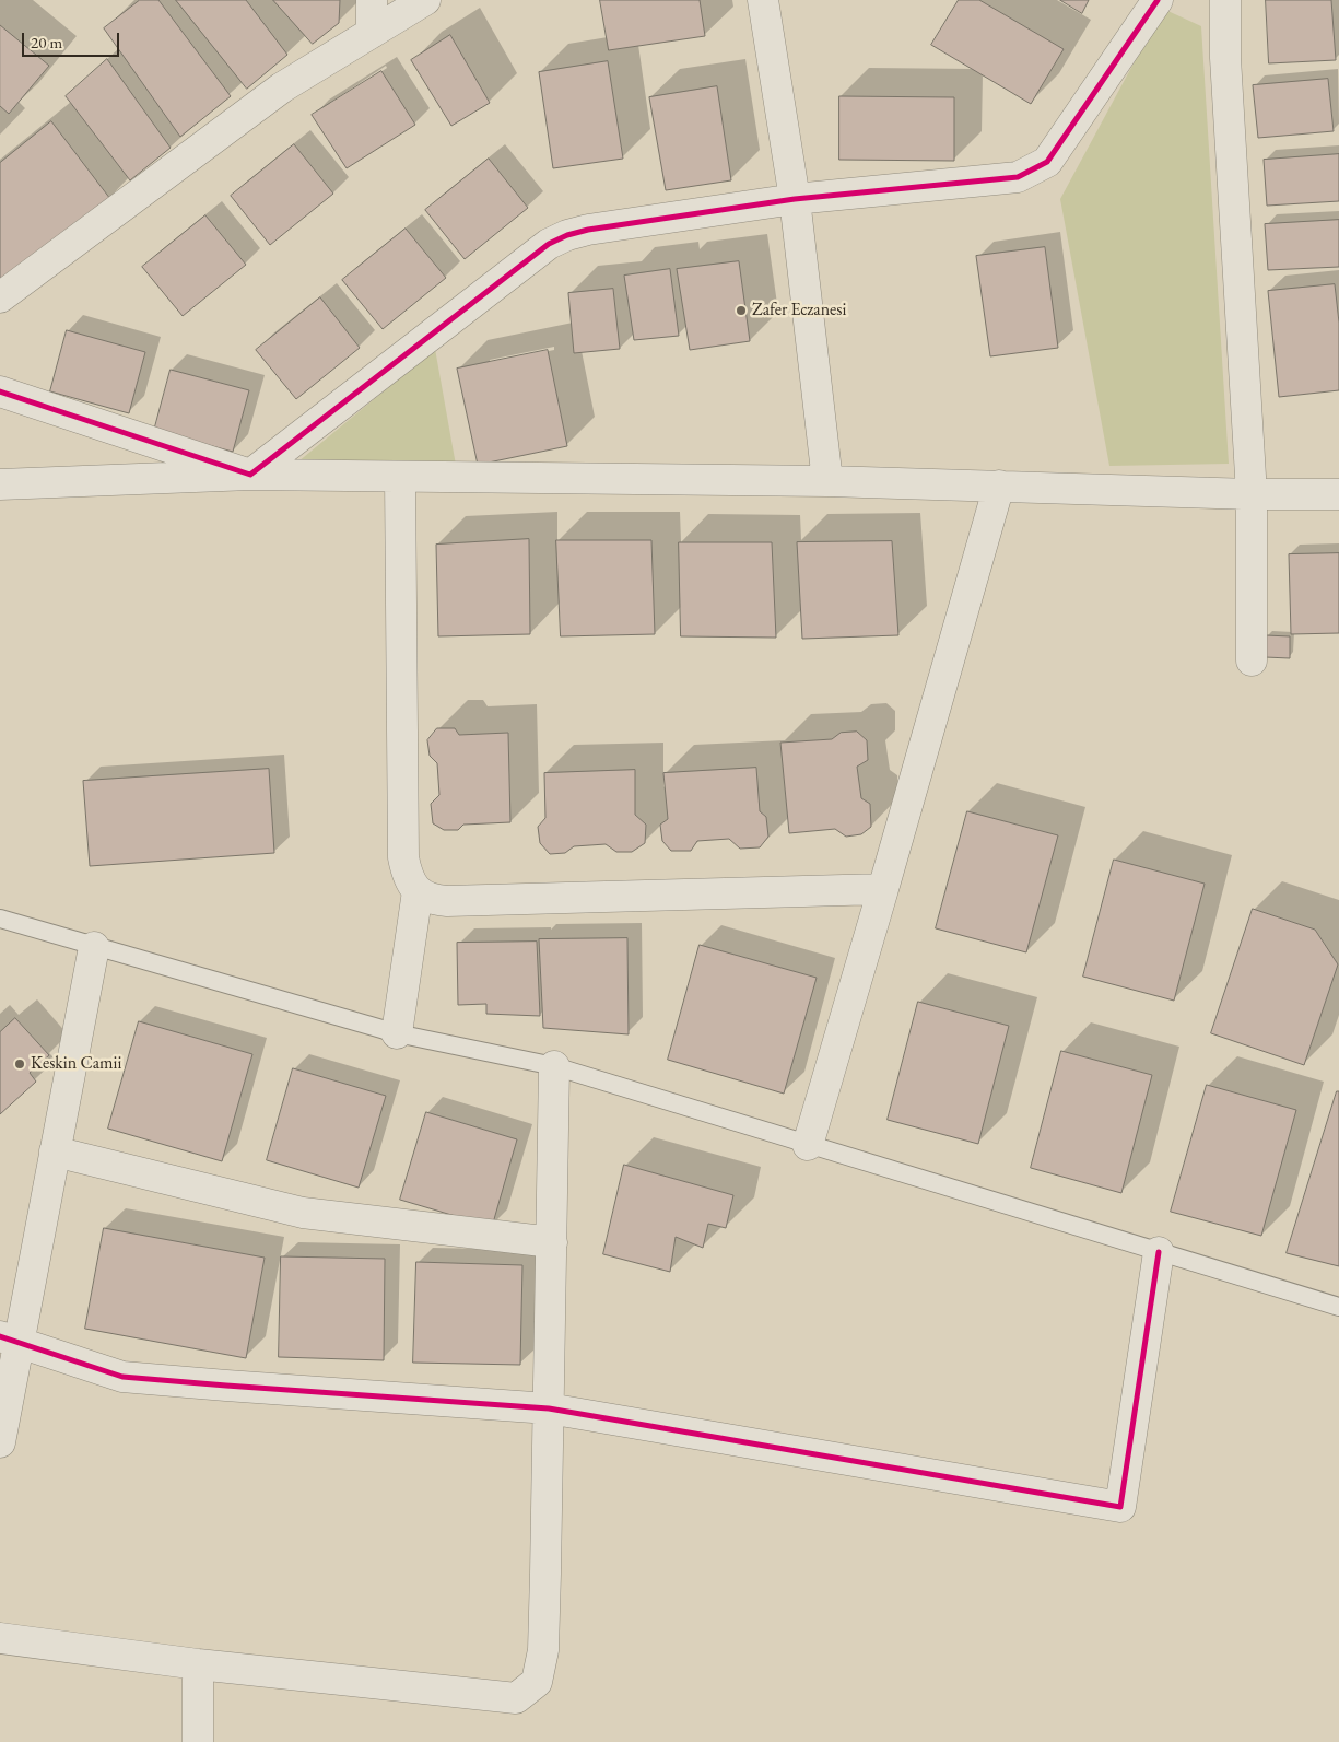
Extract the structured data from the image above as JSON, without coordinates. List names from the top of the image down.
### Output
{
  "places": ["Zafer Eczanesi", "Keskin Camii"],
  "scale_bar": "20 m"
}
